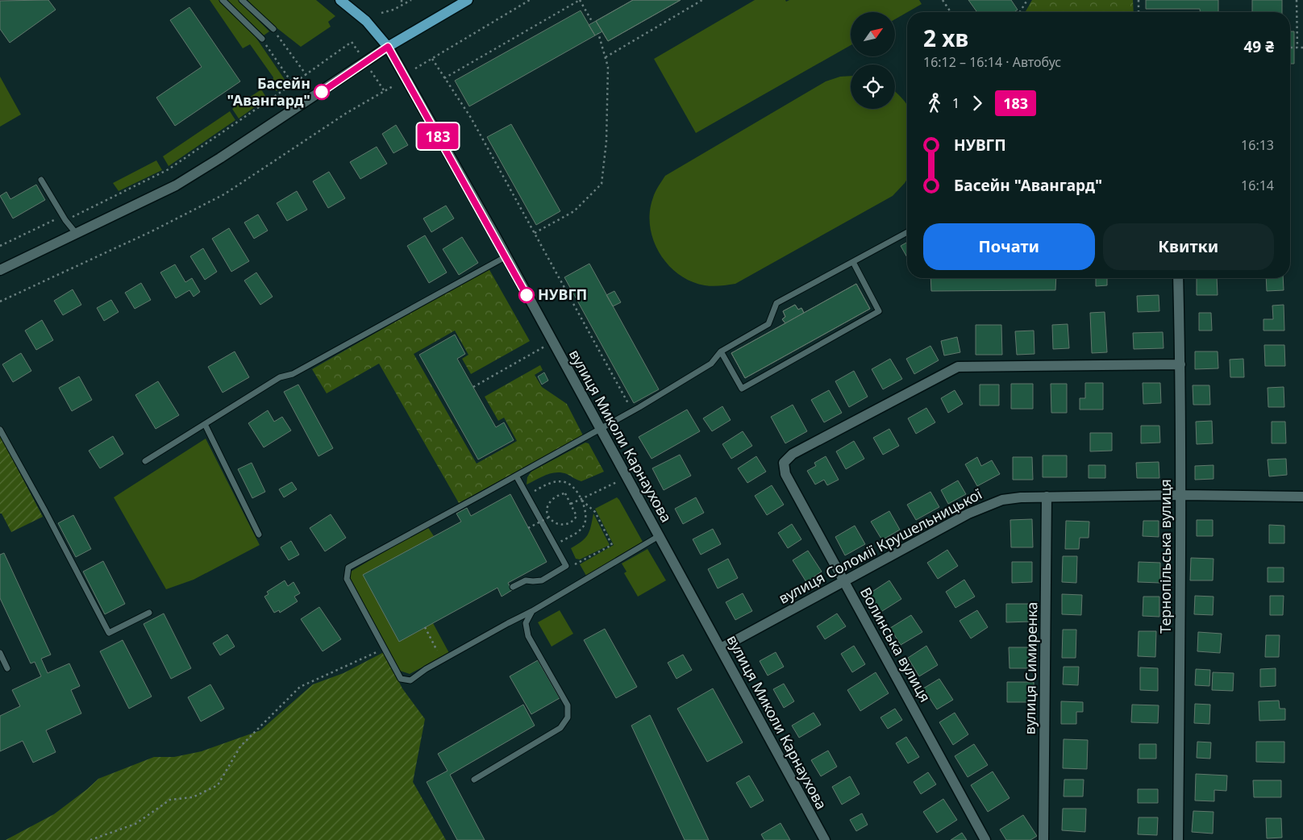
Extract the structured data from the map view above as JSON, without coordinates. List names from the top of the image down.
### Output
{
  "streets": {
    "street": [
      "вулиця Миколи Карнаухова",
      "вулиця Соломії Крушельницької",
      "Тернопільська вулиця",
      "Волинська вулиця",
      "вулиця Симиренка"
    ]
  },
  "crossings": [
    ["вулиця Миколи Карнаухова", "вулиця Соломії Крушельницької"],
    ["вулиця Соломії Крушельницької", "Тернопільська вулиця"],
    ["вулиця Соломії Крушельницької", "Волинська вулиця"],
    ["вулиця Соломії Крушельницької", "вулиця Симиренка"],
    ["Тернопільська вулиця", "Волинська вулиця"]
  ],
  "places": ["Басейн \"Авангард\"", "НУВГП"],
  "lines": ["bus line 183"],
  "north": "top right",
  "page": {
    "on_map": "183",
    "heading": ["2 хв", "16:12 – 16:14 · Автобус", "49 ₴"],
    "legs": ["1", "183"],
    "list": [
      {
        "name": "НУВГП",
        "value": "16:13"
      },
      {
        "name": "Басейн \"Авангард\"",
        "value": "16:14"
      }
    ],
    "buttons": ["Почати", "Квитки"]
  }
}
